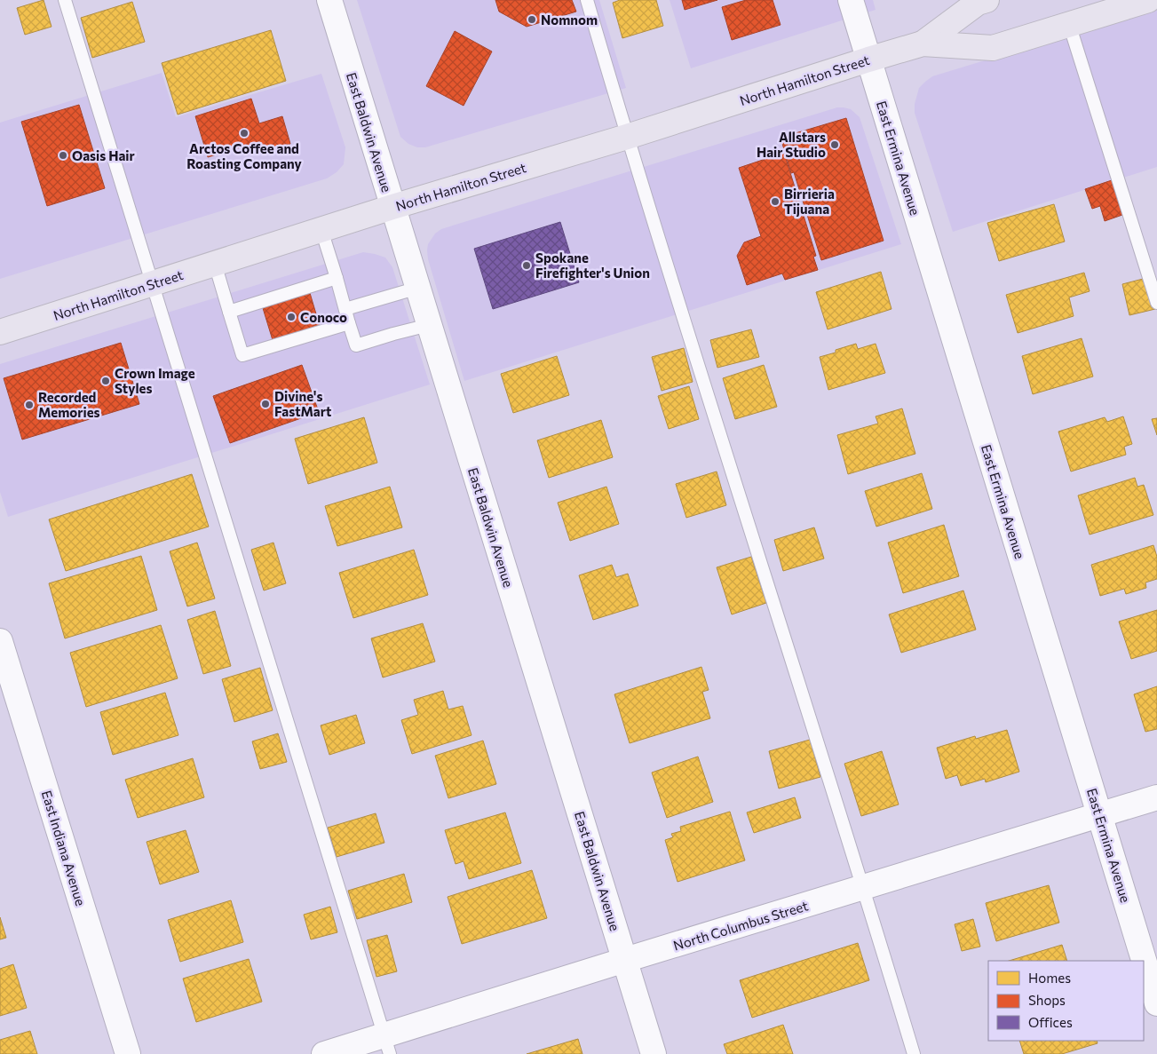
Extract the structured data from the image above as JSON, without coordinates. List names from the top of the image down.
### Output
{
  "streets": {
    "main road": ["North Hamilton Street"],
    "street": [
      "East Baldwin Avenue",
      "East Ermina Avenue",
      "East Indiana Avenue",
      "North Columbus Street"
    ]
  },
  "crossings": [
    ["North Hamilton Street", "East Baldwin Avenue"],
    ["North Hamilton Street", "East Ermina Avenue"],
    ["East Baldwin Avenue", "North Columbus Street"],
    ["East Ermina Avenue", "North Columbus Street"]
  ],
  "places": [
    "Nomnom",
    "Arctos Coffee and Roasting Company",
    "Allstars Hair Studio",
    "Oasis Hair",
    "Birrieria Tijuana",
    "Spokane Firefighter's Union",
    "Conoco",
    "Crown Image Styles",
    "Divine's FastMart",
    "Recorded Memories"
  ],
  "legend": ["Homes", "Shops", "Offices"]
}
